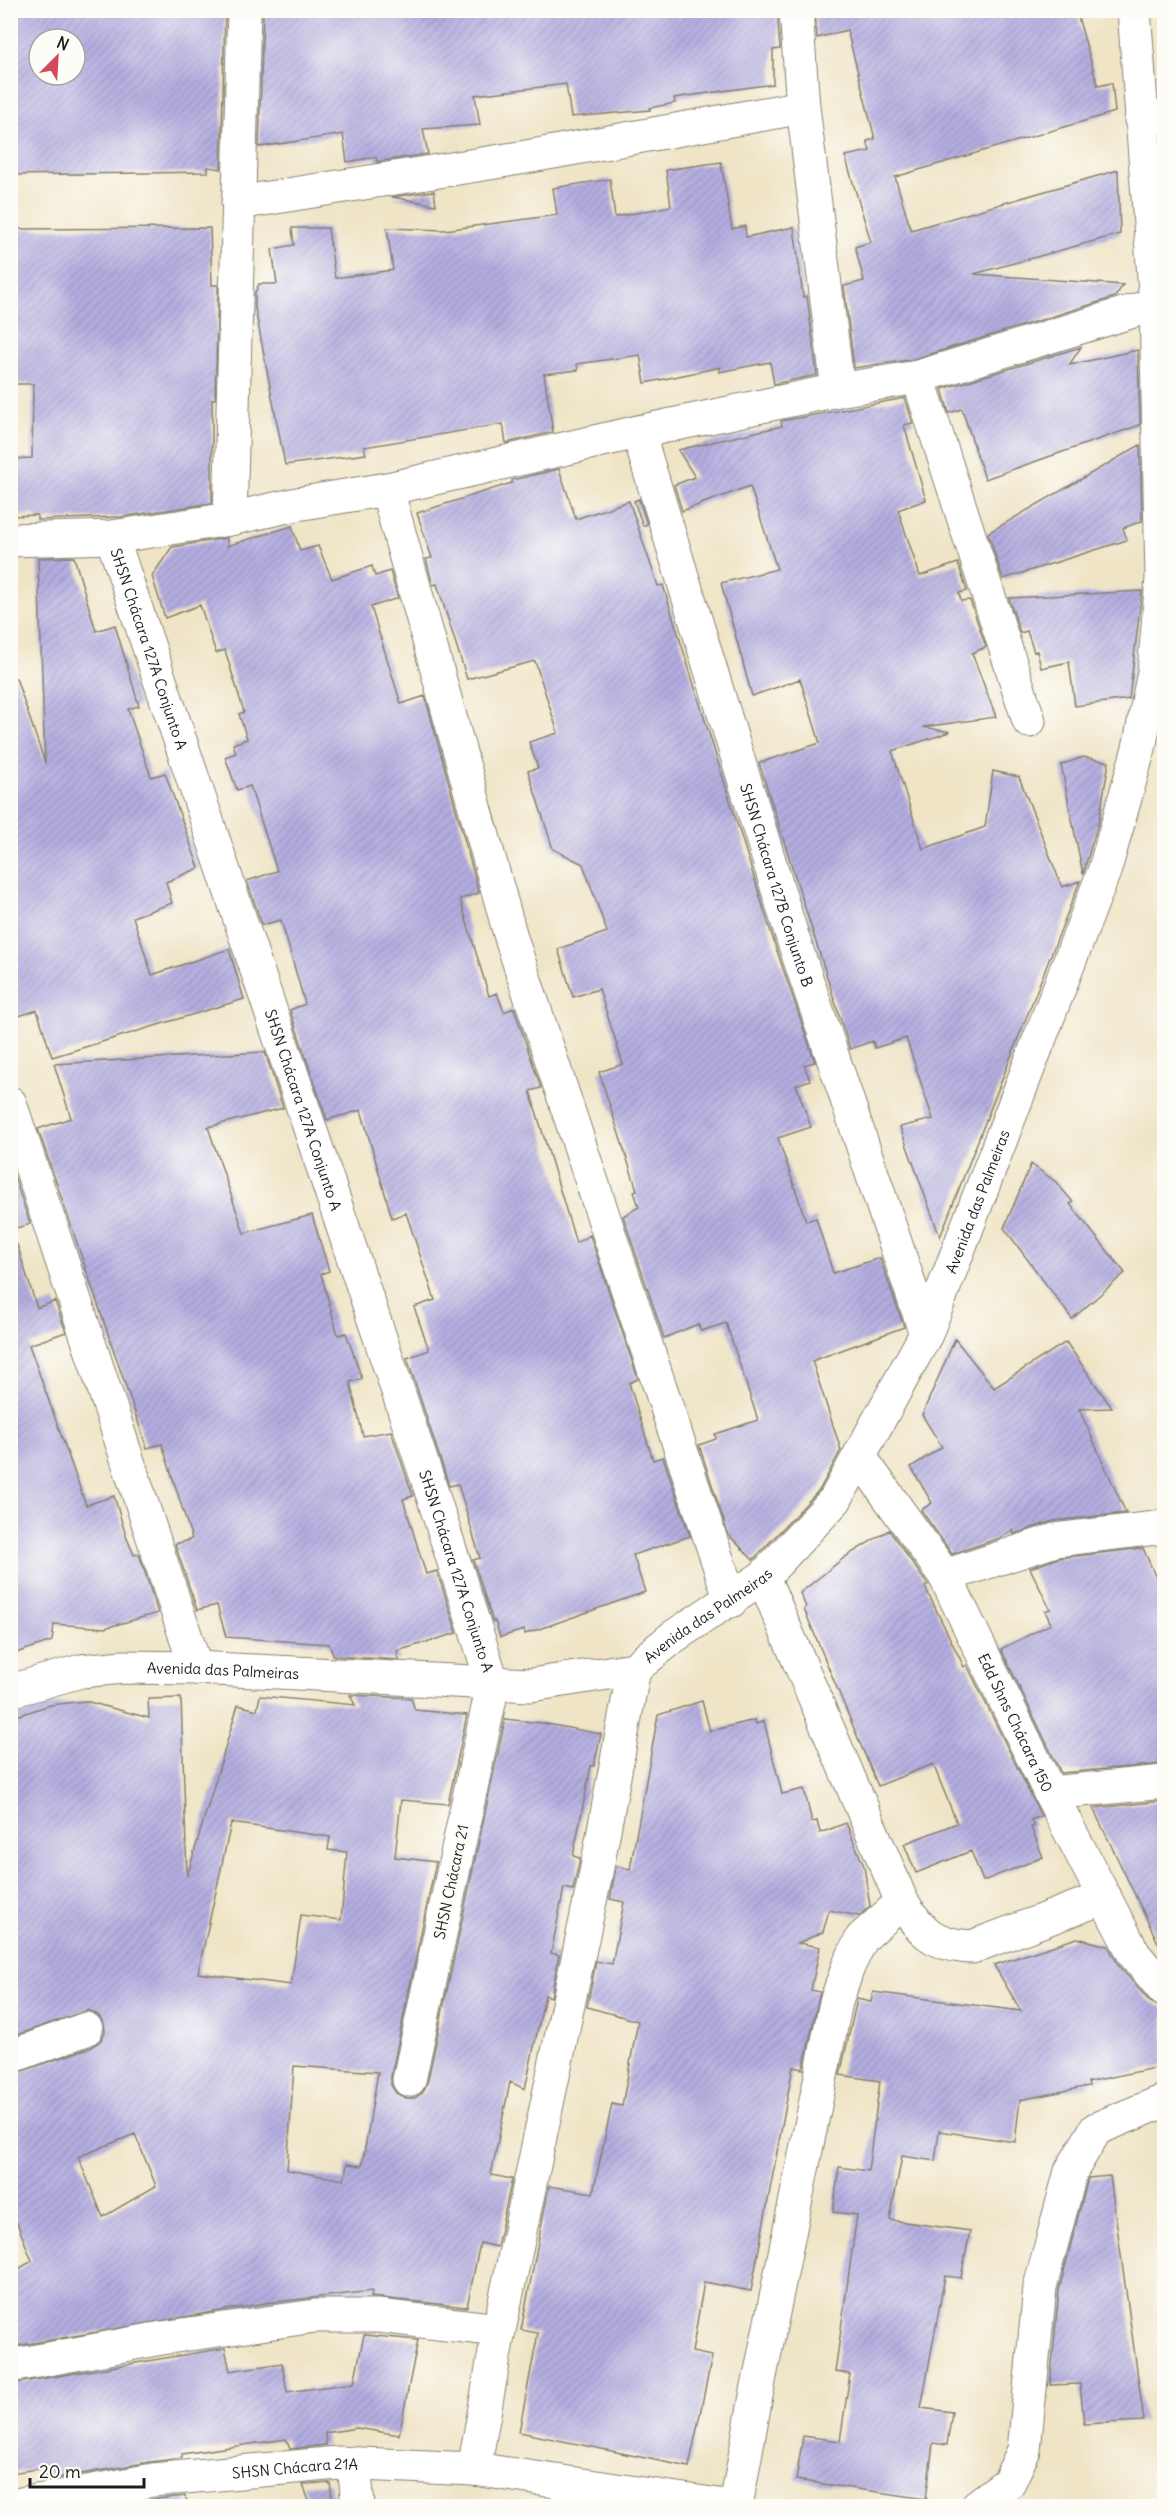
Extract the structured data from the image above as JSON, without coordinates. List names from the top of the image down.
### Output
{
  "streets": {
    "street": [
      "SHSN Chácara 127A Conjunto A",
      "SHSN Chácara 127B Conjunto B",
      "Avenida das Palmeiras",
      "Edd Shns Chácara 150",
      "SHSN Chácara 21",
      "SHSN Chácara 21A"
    ]
  },
  "crossings": [
    ["SHSN Chácara 127A Conjunto A", "Avenida das Palmeiras"],
    ["SHSN Chácara 127A Conjunto A", "SHSN Chácara 21"],
    ["SHSN Chácara 127B Conjunto B", "Avenida das Palmeiras"],
    ["Avenida das Palmeiras", "Edd Shns Chácara 150"],
    ["Avenida das Palmeiras", "SHSN Chácara 21"]
  ],
  "scale_bar": "20 m",
  "north": "top right"
}
